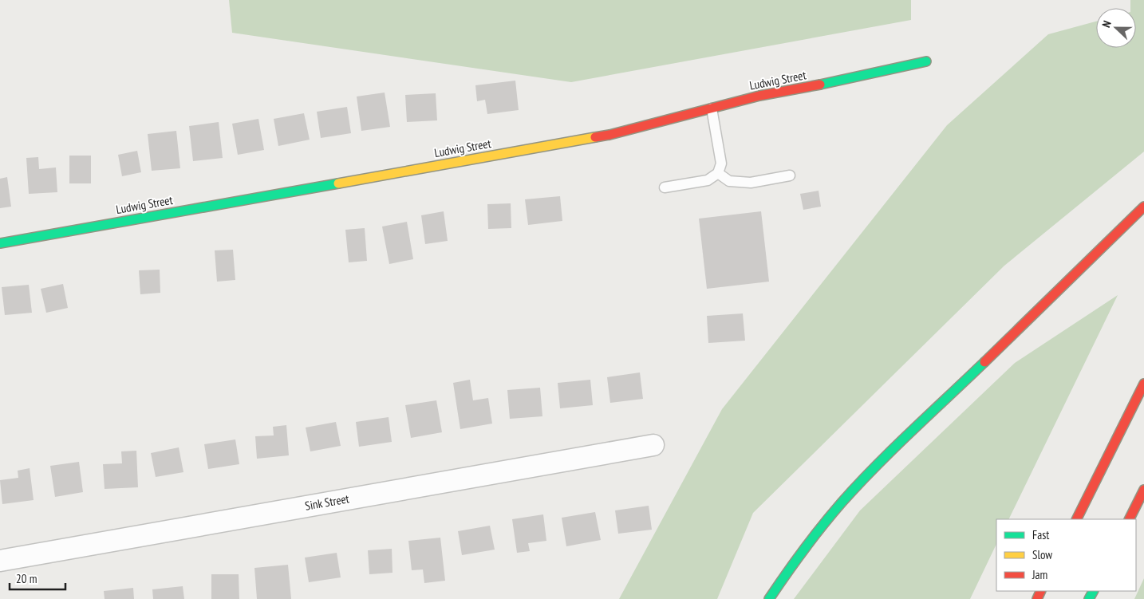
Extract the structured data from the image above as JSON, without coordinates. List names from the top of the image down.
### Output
{
  "streets": {
    "main road": ["Ludwig Street"],
    "street": ["Sink Street"]
  },
  "legend": ["Fast", "Slow", "Jam"],
  "scale_bar": "20 m",
  "north": "left"
}
